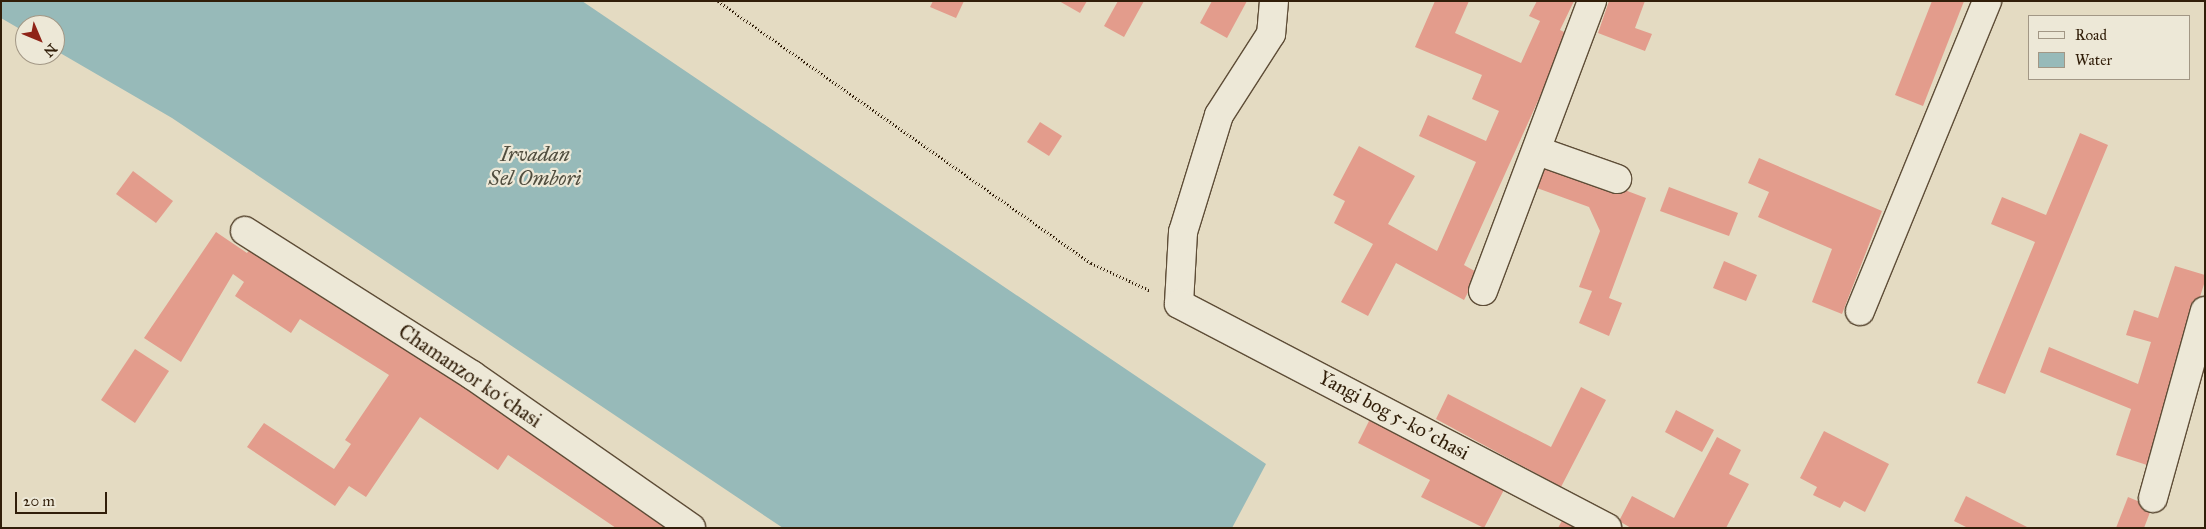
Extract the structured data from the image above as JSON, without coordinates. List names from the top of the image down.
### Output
{
  "streets": {
    "street": ["Chamanzor koʻchasi", "Yangi bog 5-koʼchasi"]
  },
  "water": ["Irvadan Sel Ombori"],
  "legend": ["Road", "Water"],
  "scale_bar": "20 m",
  "north": "bottom right"
}
